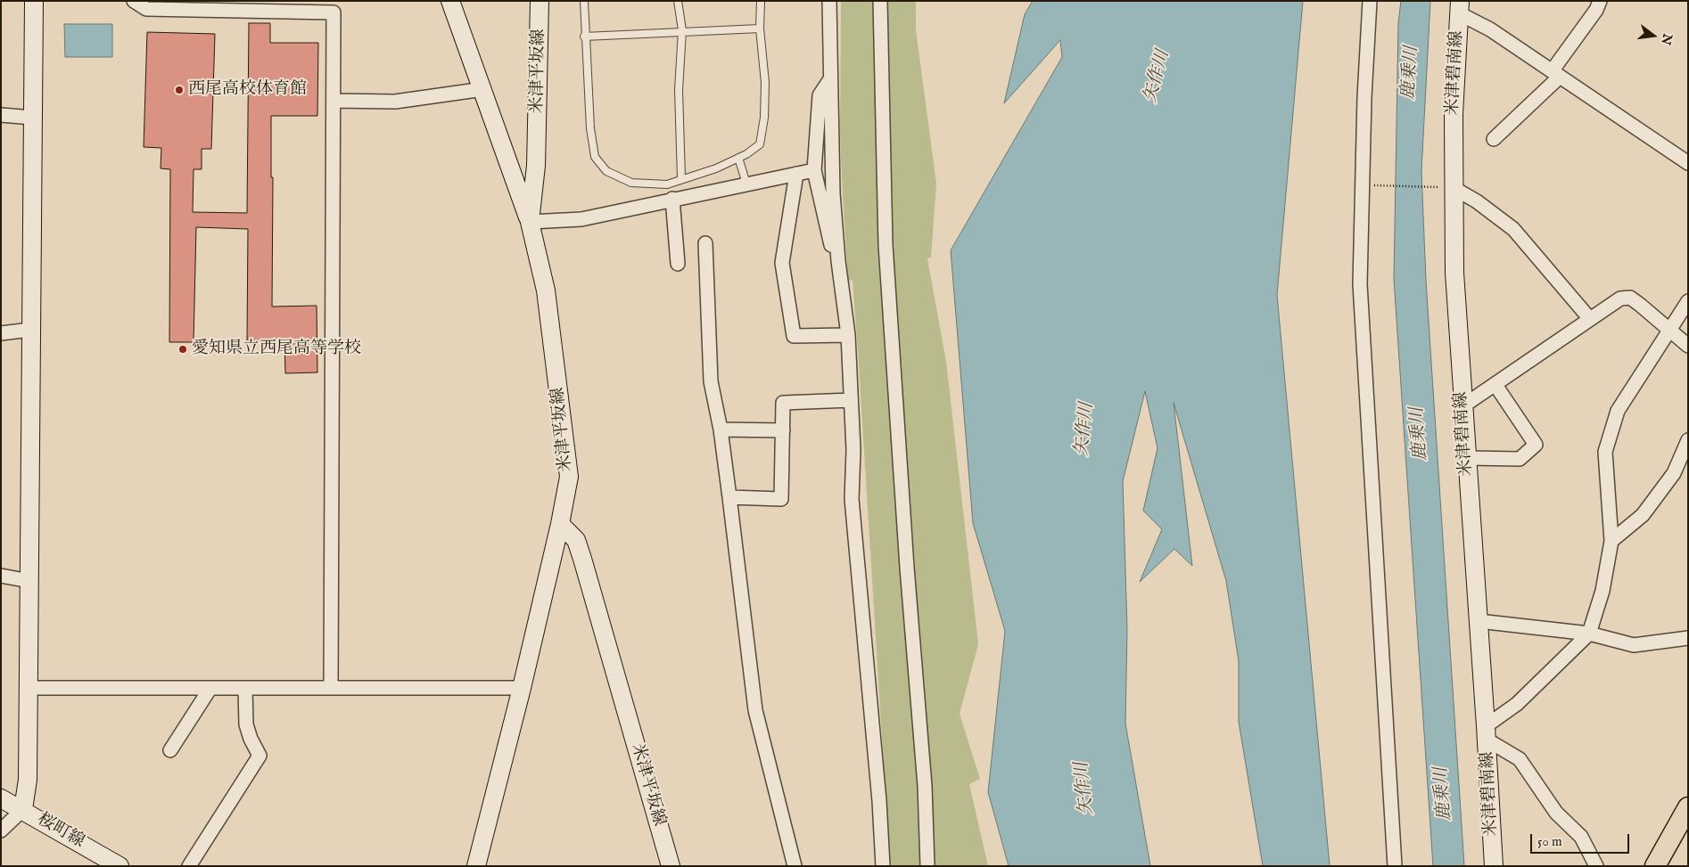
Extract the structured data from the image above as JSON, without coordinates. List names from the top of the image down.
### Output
{
  "streets": {
    "main road": ["米津平坂線", "米津碧南線", "桜町線"]
  },
  "water": ["鹿乗川", "矢作川"],
  "places": ["西尾高校体育館", "愛知県立西尾高等学校"],
  "scale_bar": "50 m",
  "north": "right"
}
